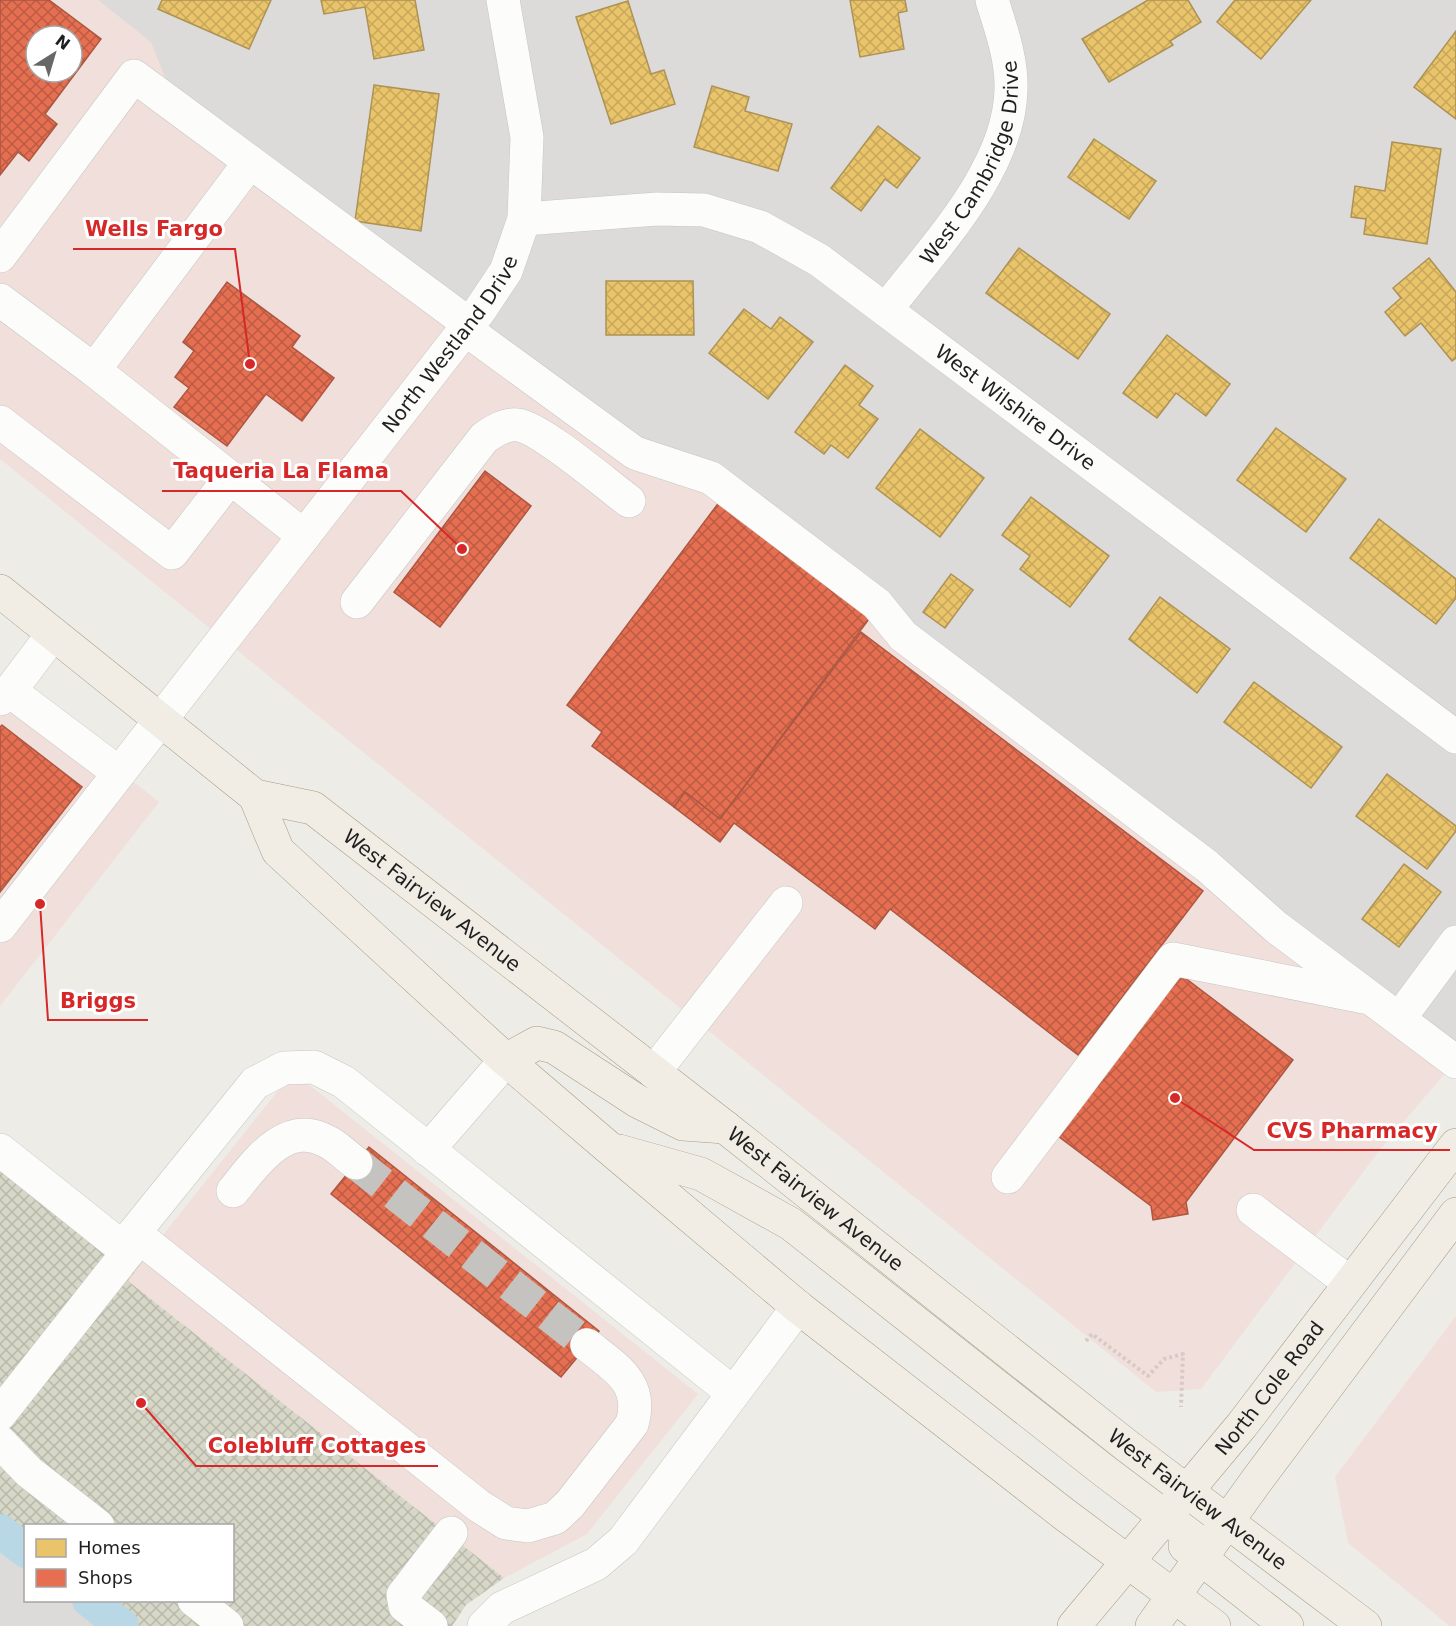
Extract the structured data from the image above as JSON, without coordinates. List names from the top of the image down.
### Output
{
  "streets": {
    "main road": ["West Fairview Avenue", "North Cole Road"],
    "street": ["West Cambridge Drive", "North Westland Drive", "West Wilshire Drive"]
  },
  "crossings": [
    ["West Cambridge Drive", "West Wilshire Drive"],
    ["North Westland Drive", "West Wilshire Drive"],
    ["North Westland Drive", "West Fairview Avenue"],
    ["West Fairview Avenue", "North Cole Road"]
  ],
  "places": [
    "Wells Fargo",
    "Taqueria La Flama",
    "Briggs",
    "CVS Pharmacy",
    "Colebluff Cottages"
  ],
  "legend": ["Homes", "Shops"],
  "north": "top right"
}
